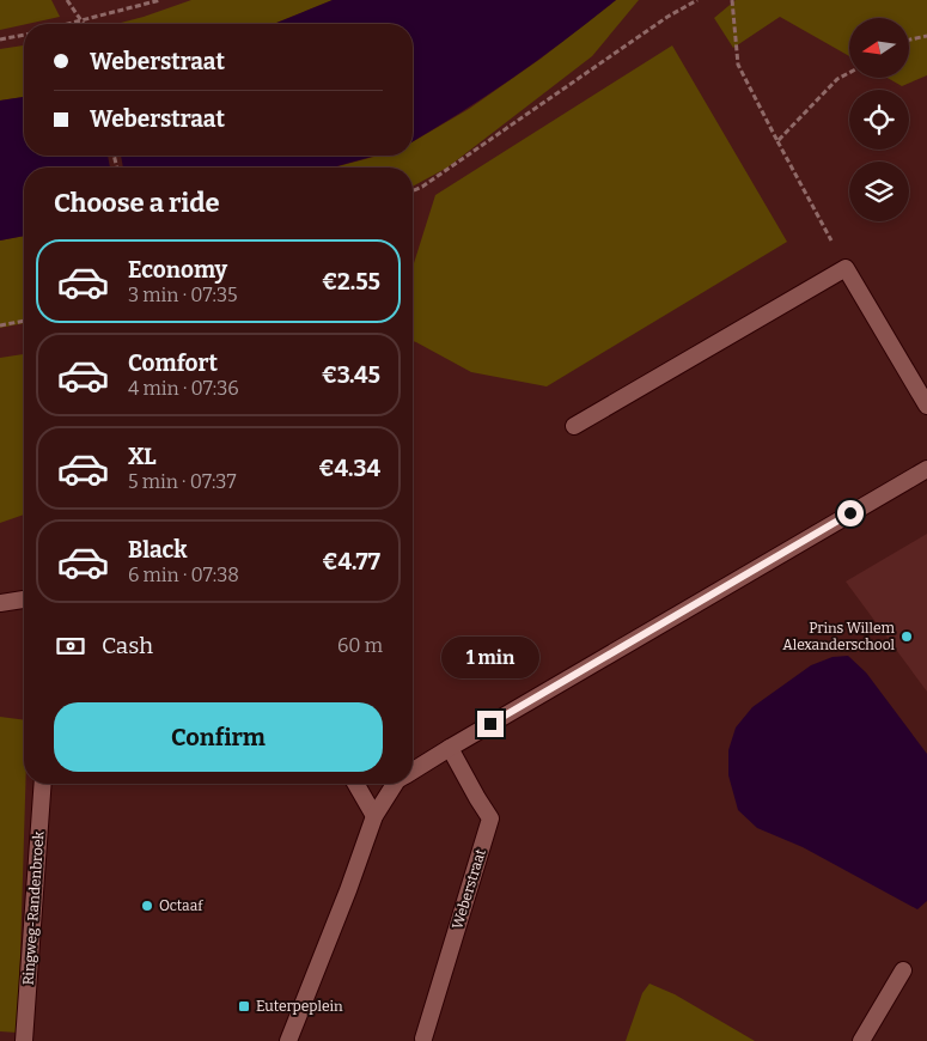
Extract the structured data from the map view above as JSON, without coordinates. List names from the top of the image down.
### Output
{
  "streets": {
    "street": ["Weberstraat", "Ringweg-Randenbroek"]
  },
  "places": {
    "other": ["Prins Willem Alexanderschool", "Octaaf"],
    "transit": ["Euterpeplein"]
  },
  "north": "left",
  "page": {
    "banner": ["Weberstraat", "Weberstraat"],
    "heading": "Choose a ride",
    "list": [
      {
        "name": "Economy",
        "note": "3 min · 07:35",
        "value": "€2.55"
      },
      {
        "name": "Comfort",
        "note": "4 min · 07:36",
        "value": "€3.45"
      },
      {
        "name": "XL",
        "note": "5 min · 07:37",
        "value": "€4.34"
      },
      {
        "name": "Black",
        "note": "6 min · 07:38",
        "value": "€4.77"
      }
    ],
    "pay": ["Cash", "60 m"],
    "bubble": "1 min",
    "buttons": "Confirm"
  }
}
